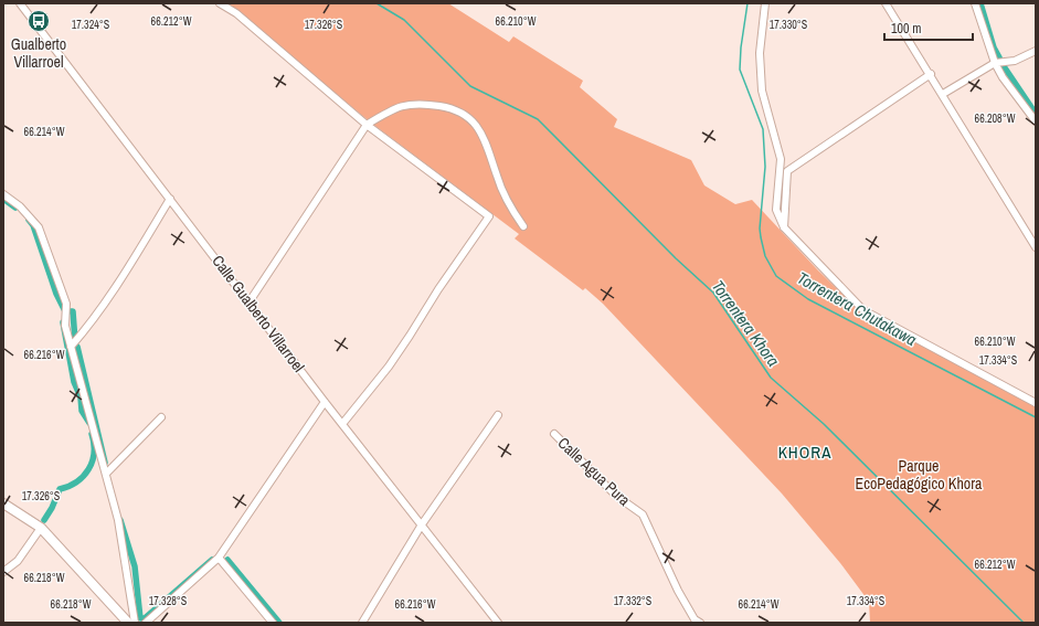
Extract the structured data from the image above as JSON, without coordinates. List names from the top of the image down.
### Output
{
  "streets": {
    "street": ["Calle Gualberto Villarroel", "Calle Agua Pura"]
  },
  "districts": ["KHORA"],
  "water": ["Torrentera Chutakawa", "Torrentera Khora"],
  "parks": ["Parque EcoPedagógico Khora"],
  "places": {
    "bus stop": ["Gualberto Villarroel"]
  },
  "scale_bar": "100 m",
  "coordinates": [
    "66.212°W",
    "66.210°W",
    "17.324°S",
    "17.326°S",
    "17.330°S",
    "66.208°W",
    "66.214°W",
    "66.216°W",
    "17.334°S",
    "66.218°W",
    "17.328°S",
    "17.332°S"
  ]
}
